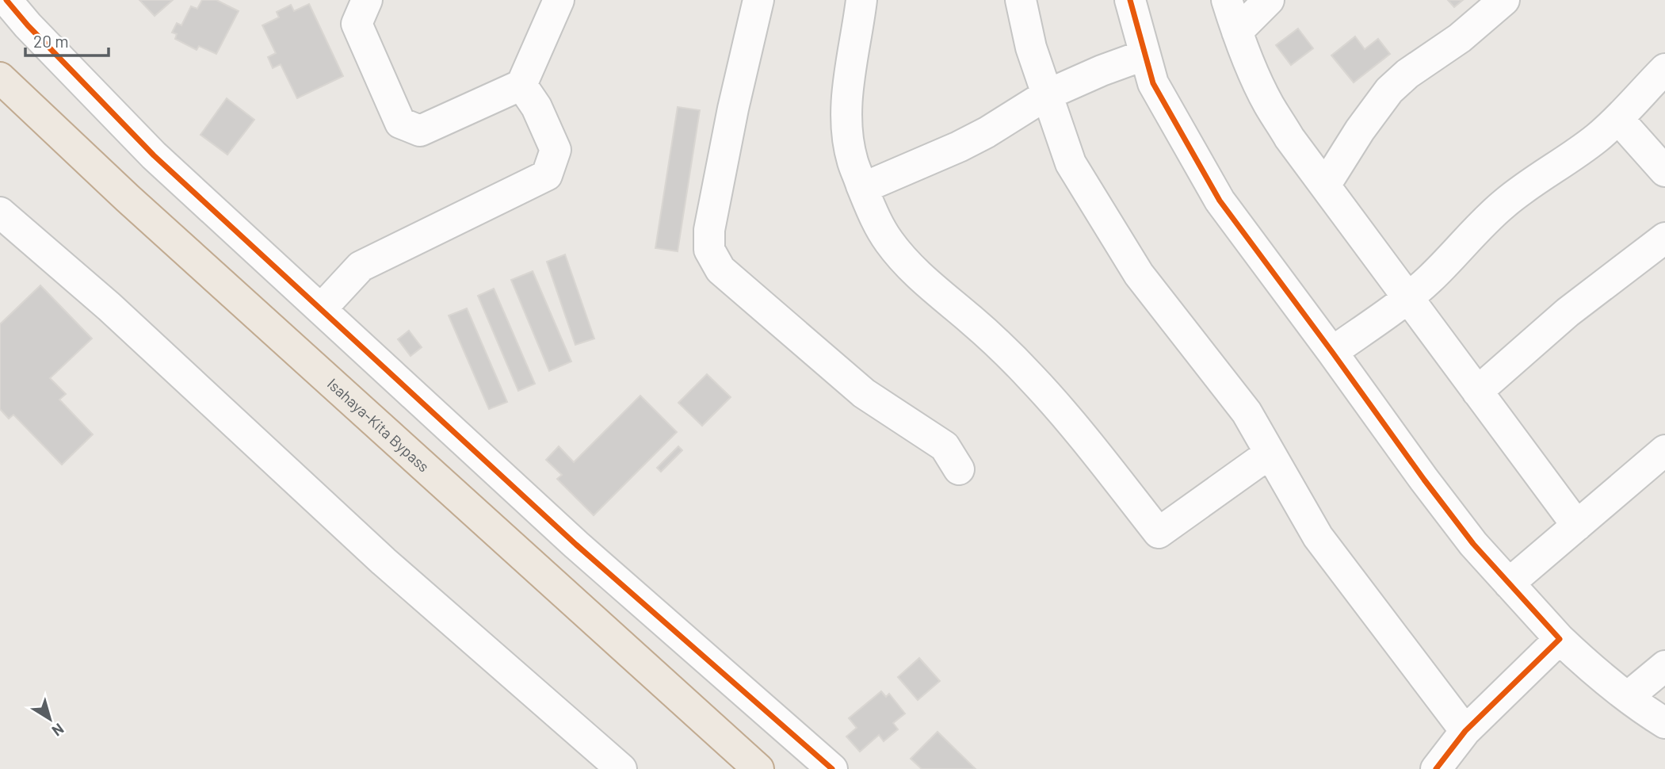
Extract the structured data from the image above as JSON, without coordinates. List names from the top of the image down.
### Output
{
  "streets": {
    "highway": ["Isahaya-Kita Bypass"]
  },
  "scale_bar": "20 m",
  "north": "bottom right"
}
